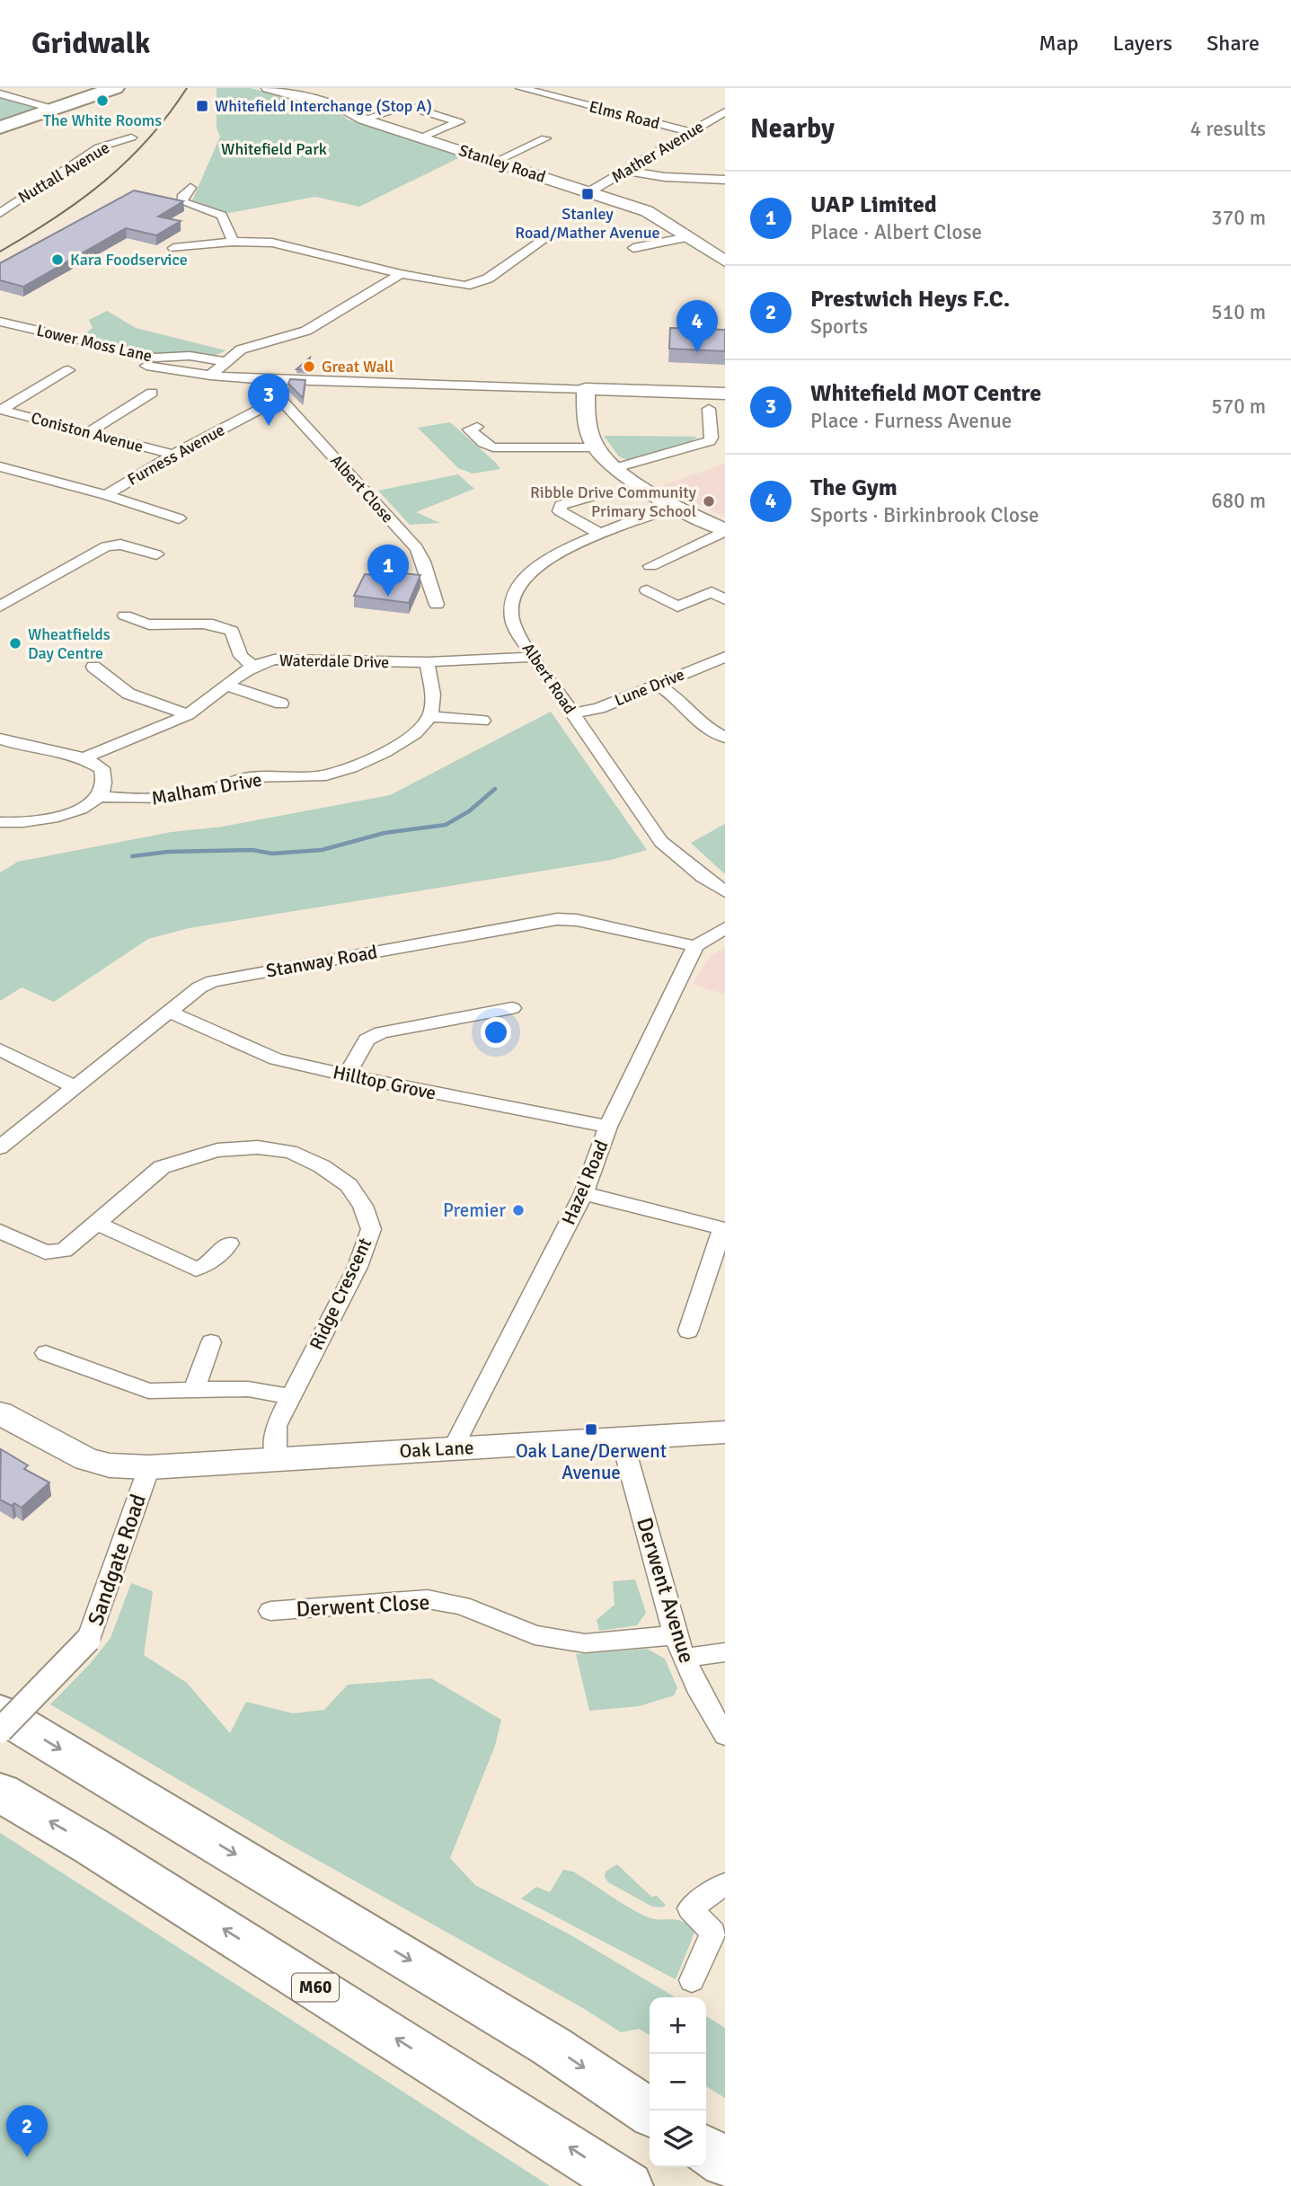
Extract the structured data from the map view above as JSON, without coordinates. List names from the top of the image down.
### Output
{
  "streets": {
    "highway": ["M60"],
    "street": [
      "Elms Road",
      "Mather Avenue",
      "Stanley Road",
      "Nuttall Avenue",
      "Lower Moss Lane",
      "Coniston Avenue",
      "Furness Avenue",
      "Albert Close",
      "Waterdale Drive",
      "Albert Road",
      "Lune Drive",
      "Malham Drive",
      "Stanway Road",
      "Hilltop Grove",
      "Hazel Road",
      "Ridge Crescent",
      "Oak Lane",
      "Sandgate Road",
      "Derwent Avenue",
      "Derwent Close"
    ]
  },
  "crossings": [
    ["Elms Road", "Mather Avenue"],
    ["Mather Avenue", "Stanley Road"],
    ["Coniston Avenue", "Furness Avenue"],
    ["Furness Avenue", "Albert Close"],
    ["Waterdale Drive", "Albert Road"],
    ["Albert Road", "Lune Drive"],
    ["Stanway Road", "Hilltop Grove"],
    ["Stanway Road", "Hazel Road"],
    ["Hilltop Grove", "Hazel Road"],
    ["Hazel Road", "Oak Lane"],
    ["Ridge Crescent", "Oak Lane"],
    ["Oak Lane", "Sandgate Road"],
    ["Oak Lane", "Derwent Avenue"],
    ["Derwent Avenue", "Derwent Close"]
  ],
  "parks": ["Whitefield Park"],
  "places": {
    "other": [
      "The White Rooms",
      "Kara Foodservice",
      "Great Wall",
      "Ribble Drive Community Primary School",
      "Wheatfields Day Centre",
      "Premier"
    ],
    "transit": ["Whitefield Interchange (Stop A)", "Stanley Road/Mather Avenue", "Oak Lane/Derwent Avenue"]
  },
  "page": {
    "header": "Gridwalk",
    "nav": ["Map", "Layers", "Share"],
    "heading": ["Nearby", "4 results"],
    "list": [
      {
        "mark": "1",
        "name": "UAP Limited",
        "note": "Place · Albert Close",
        "value": "370 m"
      },
      {
        "mark": "2",
        "name": "Prestwich Heys F.C.",
        "note": "Sports",
        "value": "510 m"
      },
      {
        "mark": "3",
        "name": "Whitefield MOT Centre",
        "note": "Place · Furness Avenue",
        "value": "570 m"
      },
      {
        "mark": "4",
        "name": "The Gym",
        "note": "Sports · Birkinbrook Close",
        "value": "680 m"
      }
    ],
    "pins": [
      "4",
      "3",
      "1",
      "2"
    ],
    "map_buttons": ["+", "−"]
  }
}
